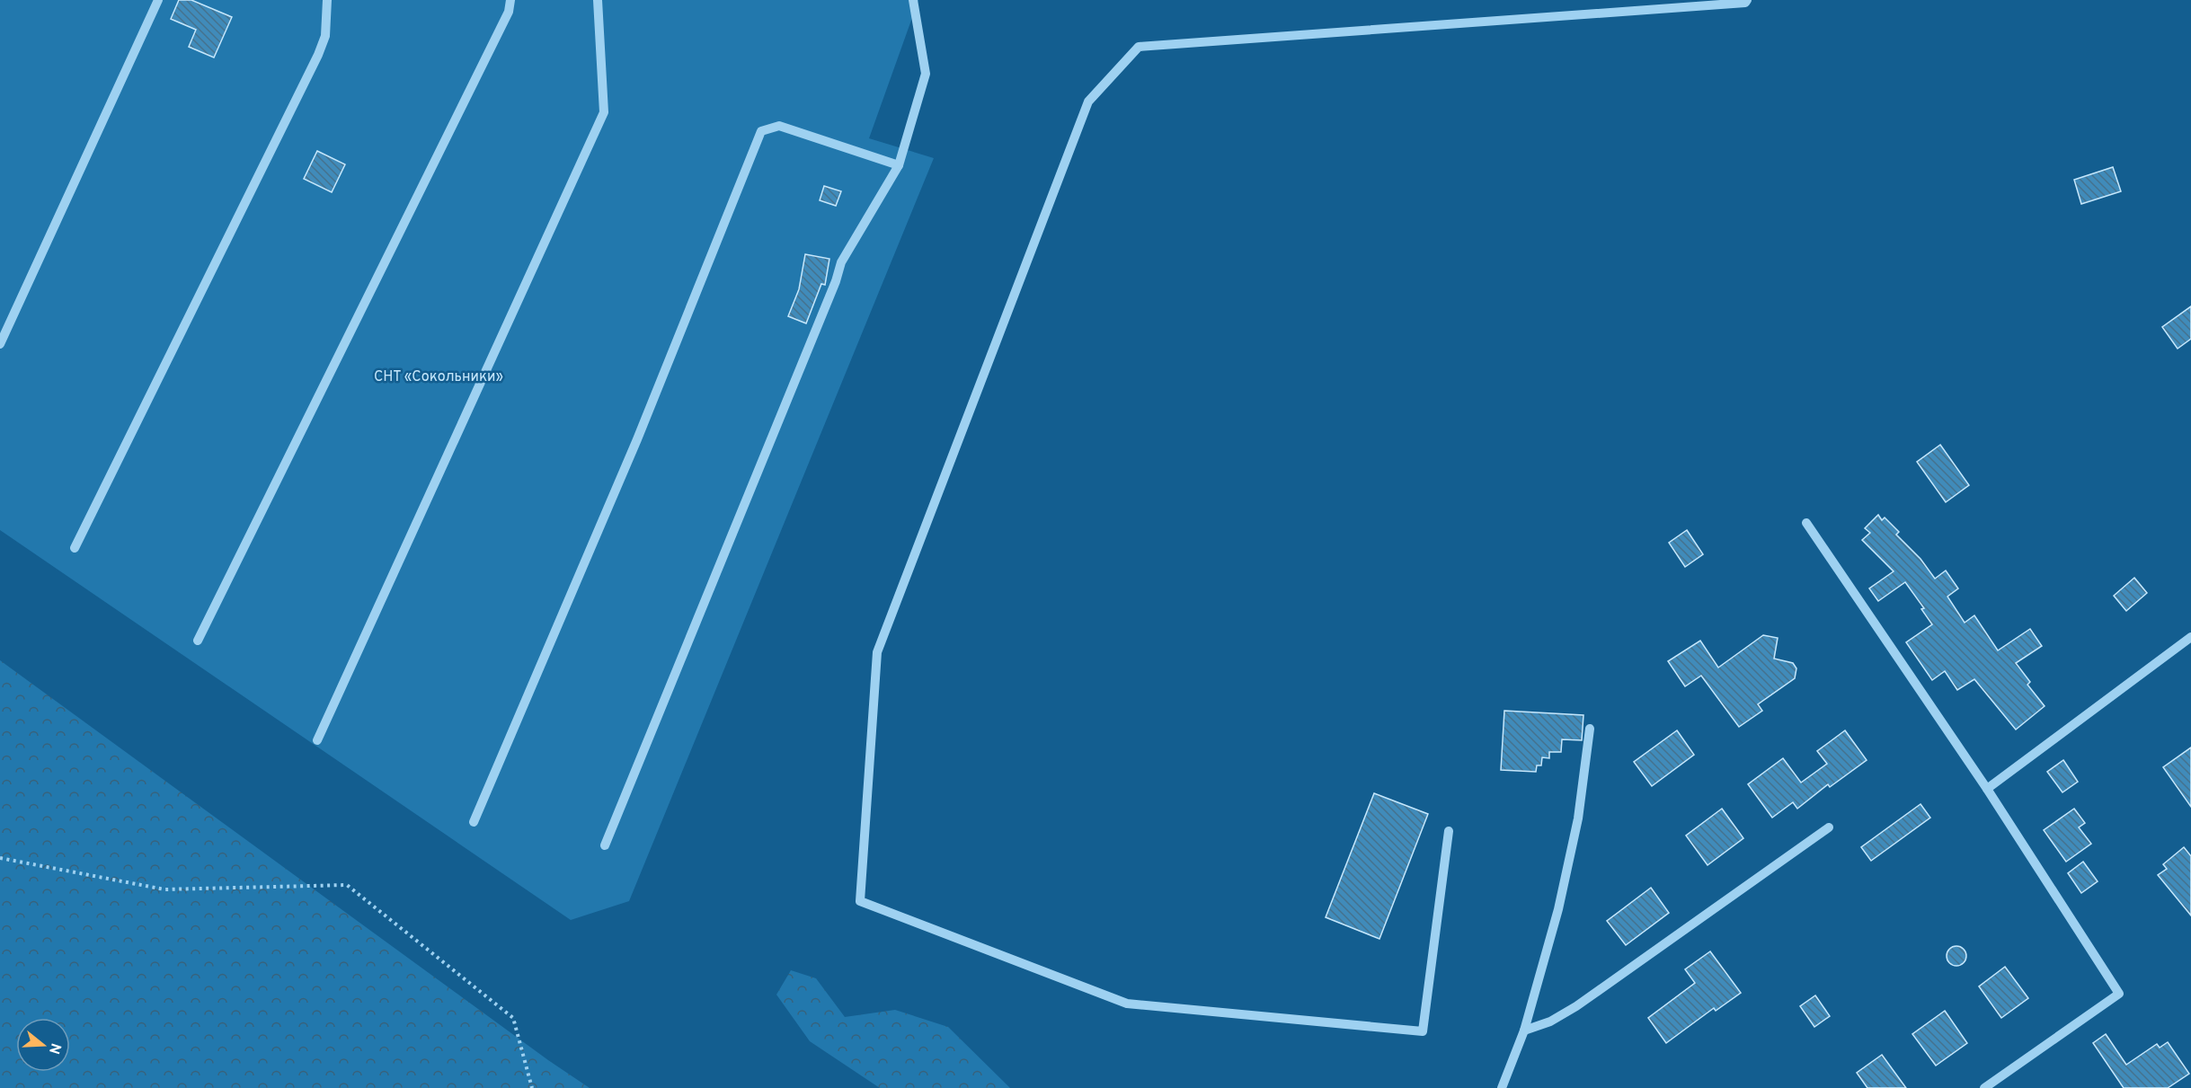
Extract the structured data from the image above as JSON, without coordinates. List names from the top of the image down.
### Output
{
  "parks": ["СНТ «Сокольники»"],
  "north": "right"
}
